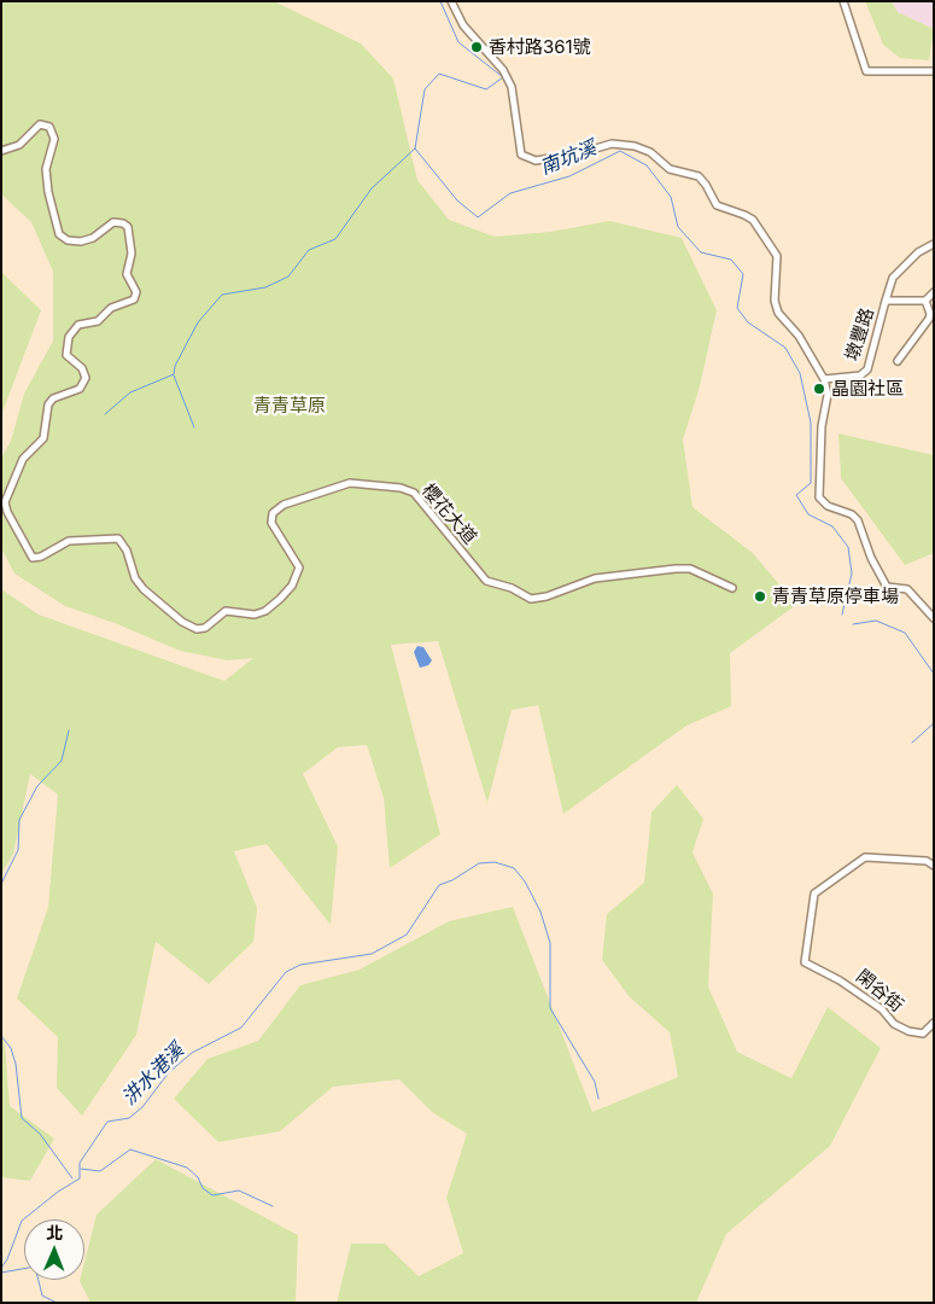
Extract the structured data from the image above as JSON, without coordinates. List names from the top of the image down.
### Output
{
  "streets": {
    "street": ["墩豐路", "櫻花大道", "閑谷街"]
  },
  "water": ["南坑溪", "汫水港溪"],
  "parks": ["青青草原"],
  "places": ["香村路361號", "晶園社區", "青青草原停車場"],
  "north": "top"
}
